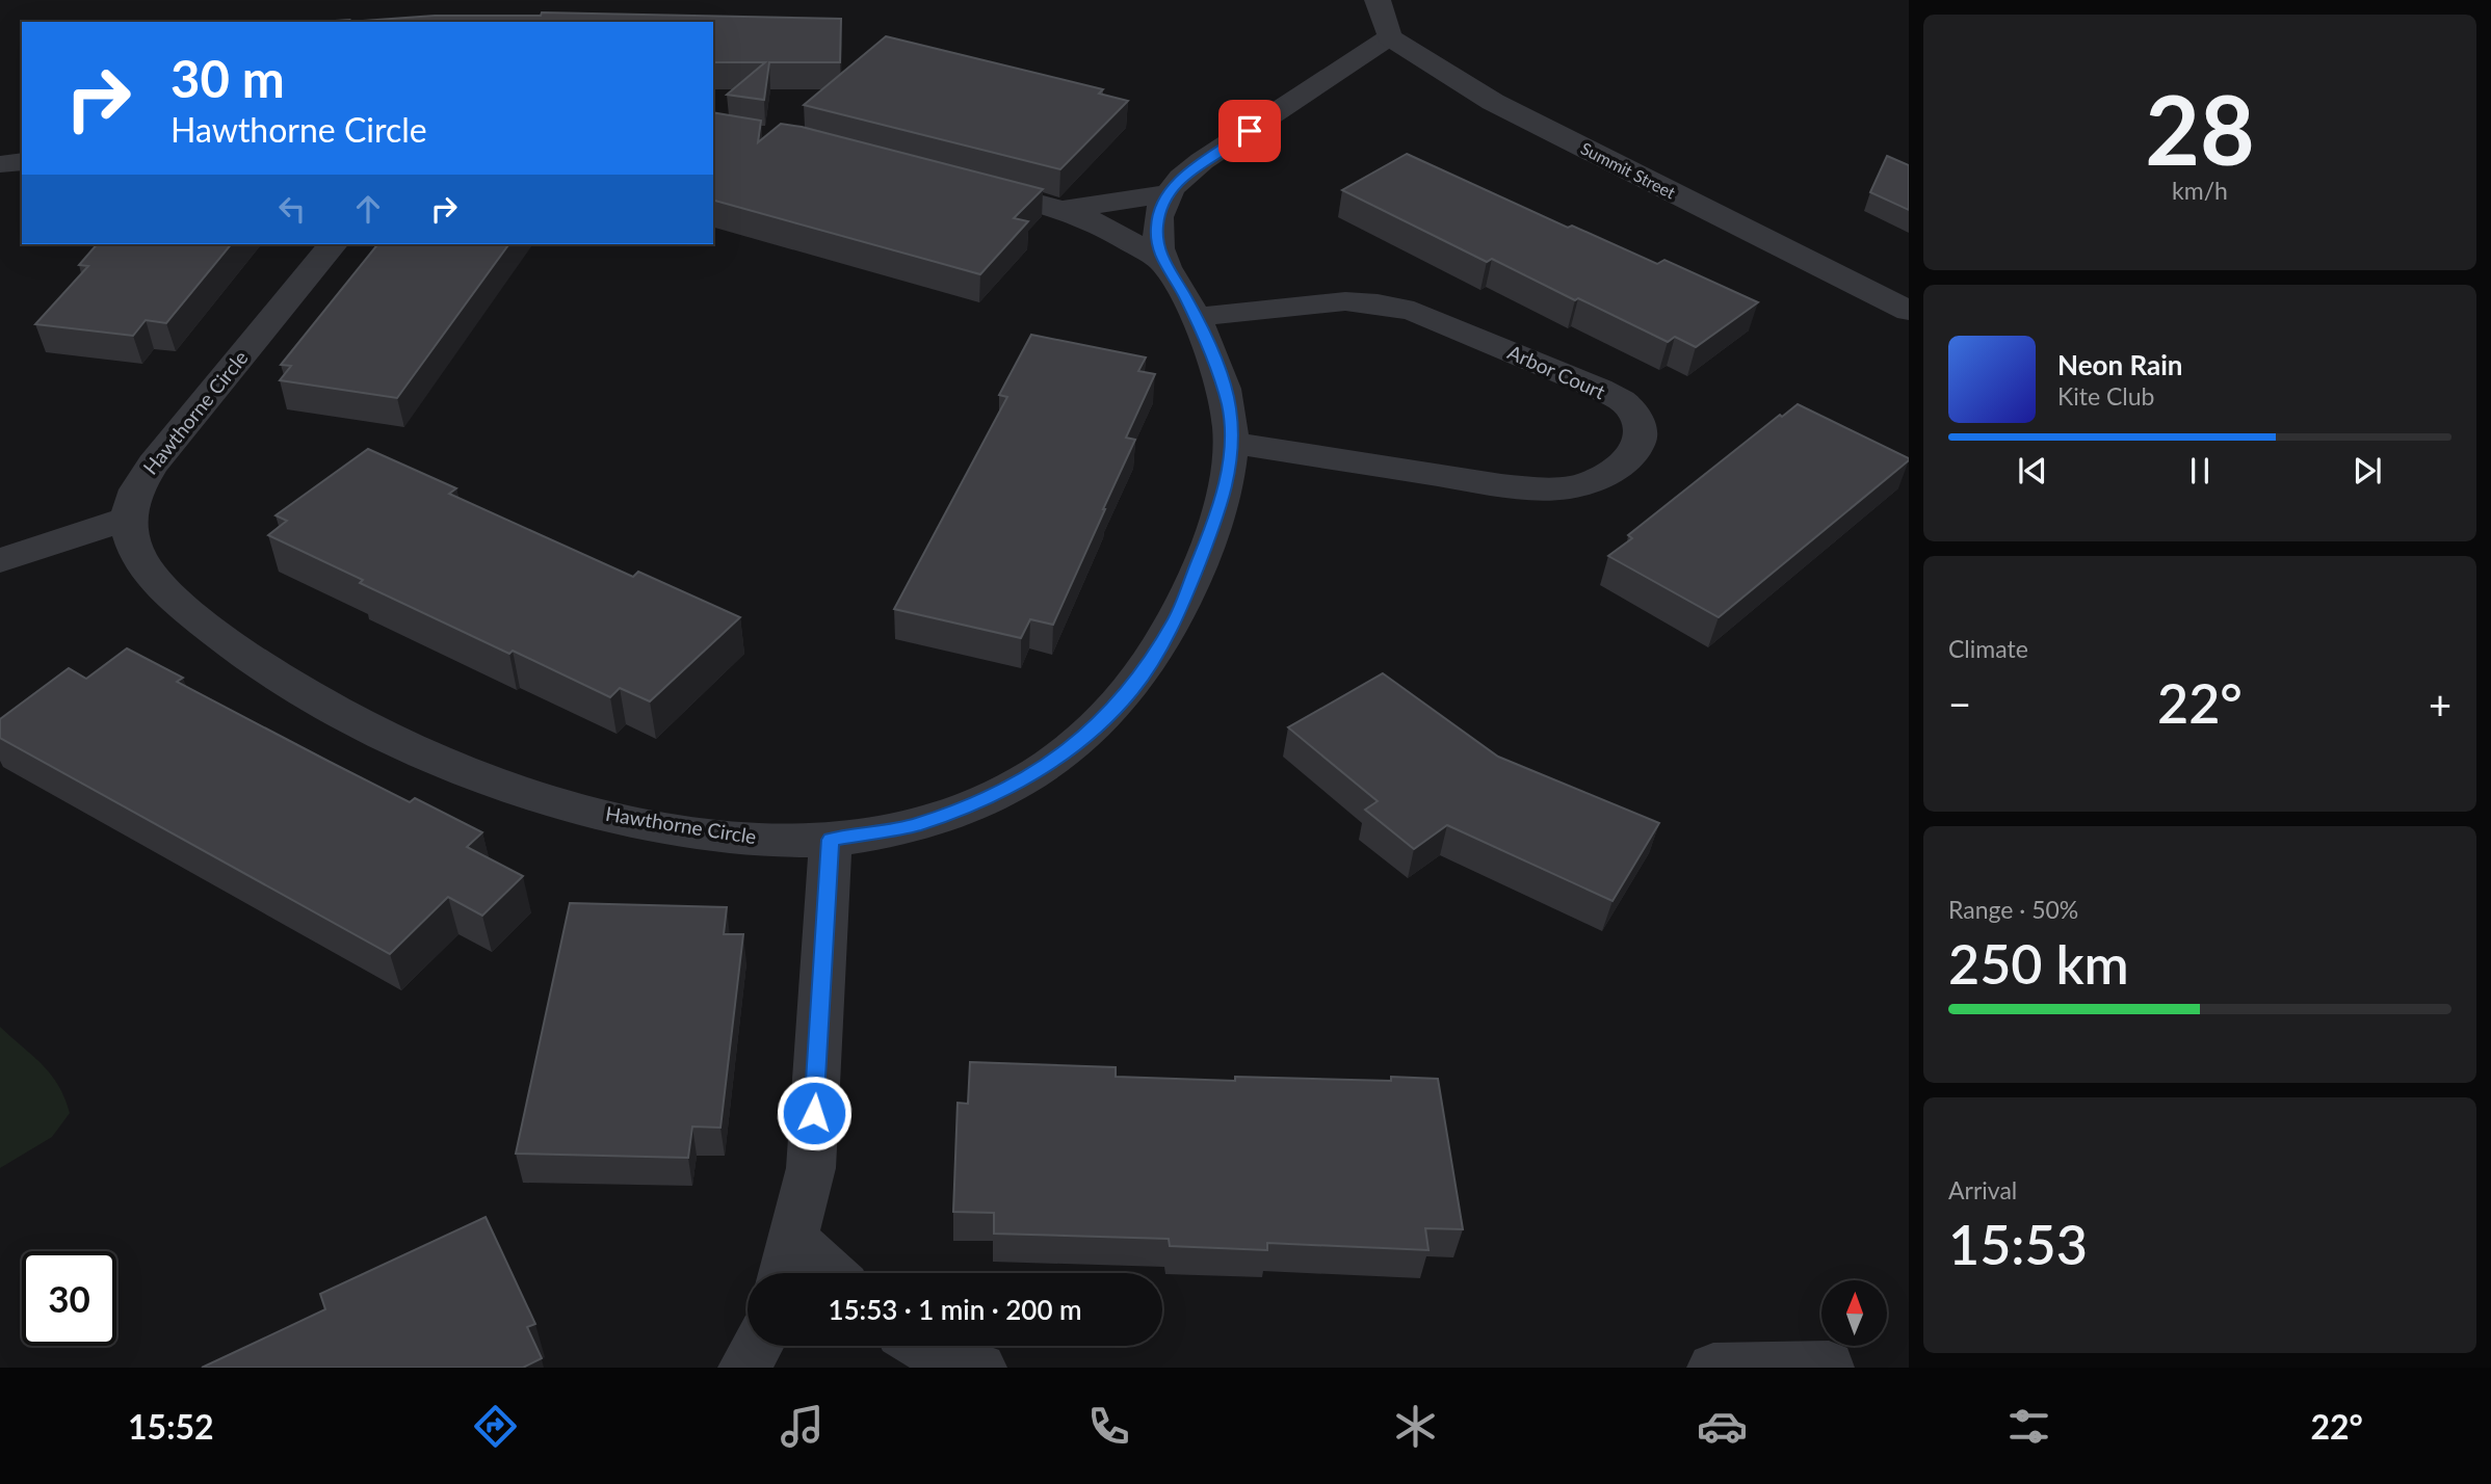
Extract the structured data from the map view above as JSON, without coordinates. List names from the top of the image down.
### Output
{
  "streets": {
    "street": ["Summit Street", "Arbor Court", "Hawthorne Circle"]
  },
  "crossings": [
    ["Arbor Court", "Hawthorne Circle"]
  ],
  "north": "top",
  "page": {
    "tile": [
      ["28", "km/h"],
      "Climate",
      ["Range · 50%", "250 km"],
      ["Arrival", "15:53"]
    ],
    "turn": ["30 m", "Hawthorne Circle"],
    "song": ["Neon Rain", "Kite Club"],
    "heat": ["−", "22°", "+"],
    "limit": "30",
    "trip": "15:53 · 1 min · 200 m",
    "tabs": ["15:52", "22°"]
  }
}
